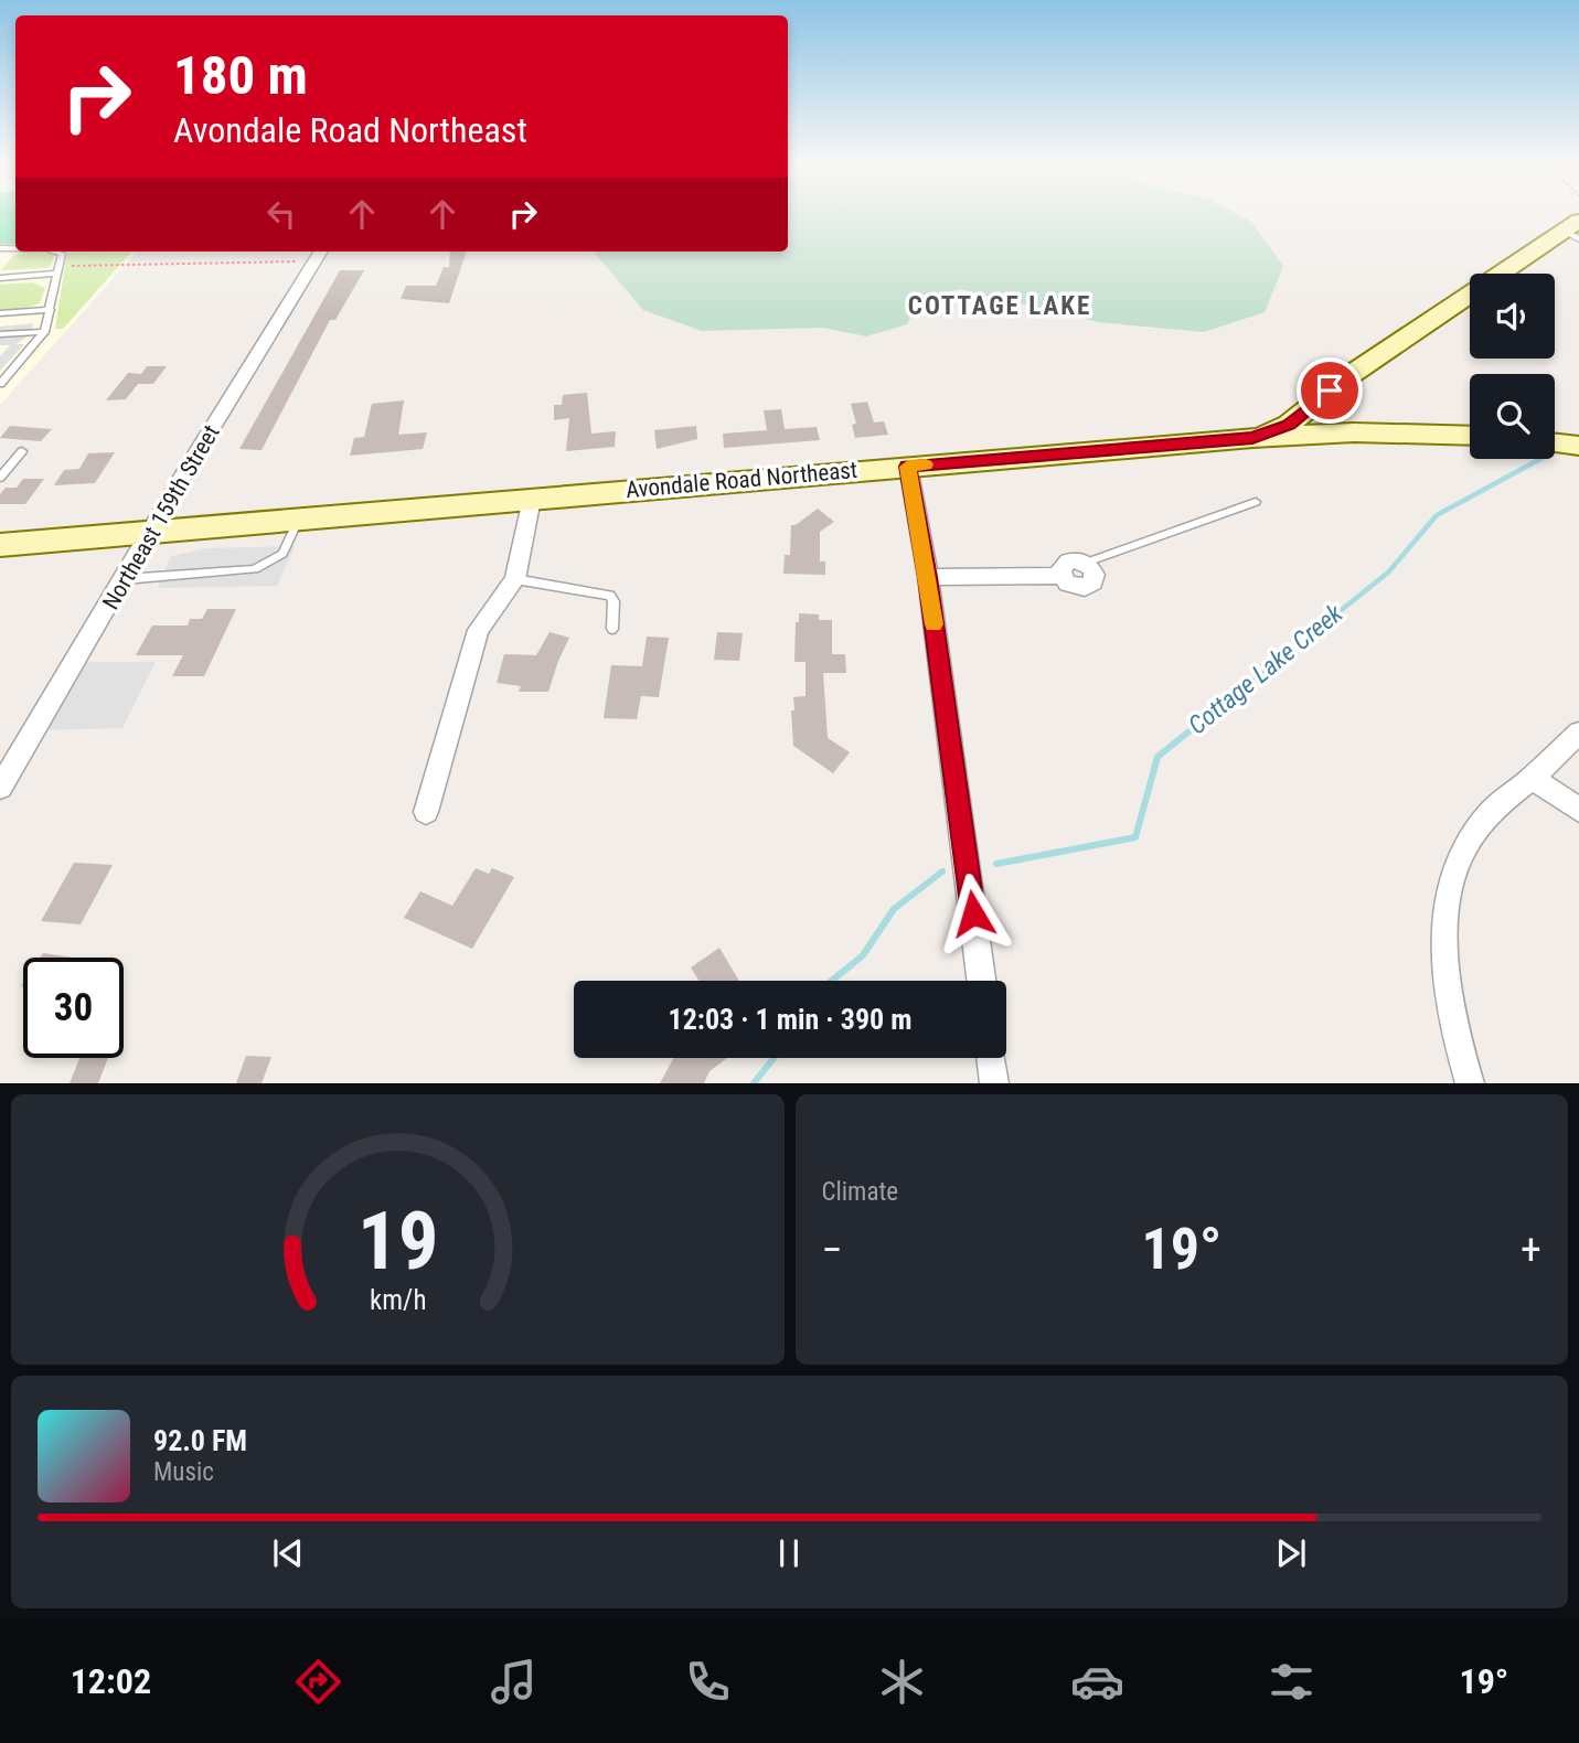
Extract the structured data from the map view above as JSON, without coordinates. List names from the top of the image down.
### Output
{
  "streets": {
    "main road": ["Avondale Road Northeast"],
    "street": ["Northeast 159th Street"]
  },
  "crossings": [
    ["Avondale Road Northeast", "Northeast 159th Street"]
  ],
  "districts": ["COTTAGE LAKE"],
  "water": ["Cottage Lake Creek"],
  "page": {
    "turn": ["180 m", "Avondale Road Northeast"],
    "limit": "30",
    "trip": "12:03 · 1 min · 390 m",
    "tile": "Climate",
    "heat": ["−", "19°", "+"],
    "song": ["92.0 FM", "Music"],
    "tabs": ["12:02", "19°"],
    "gauge": ["19", "km/h"]
  }
}
